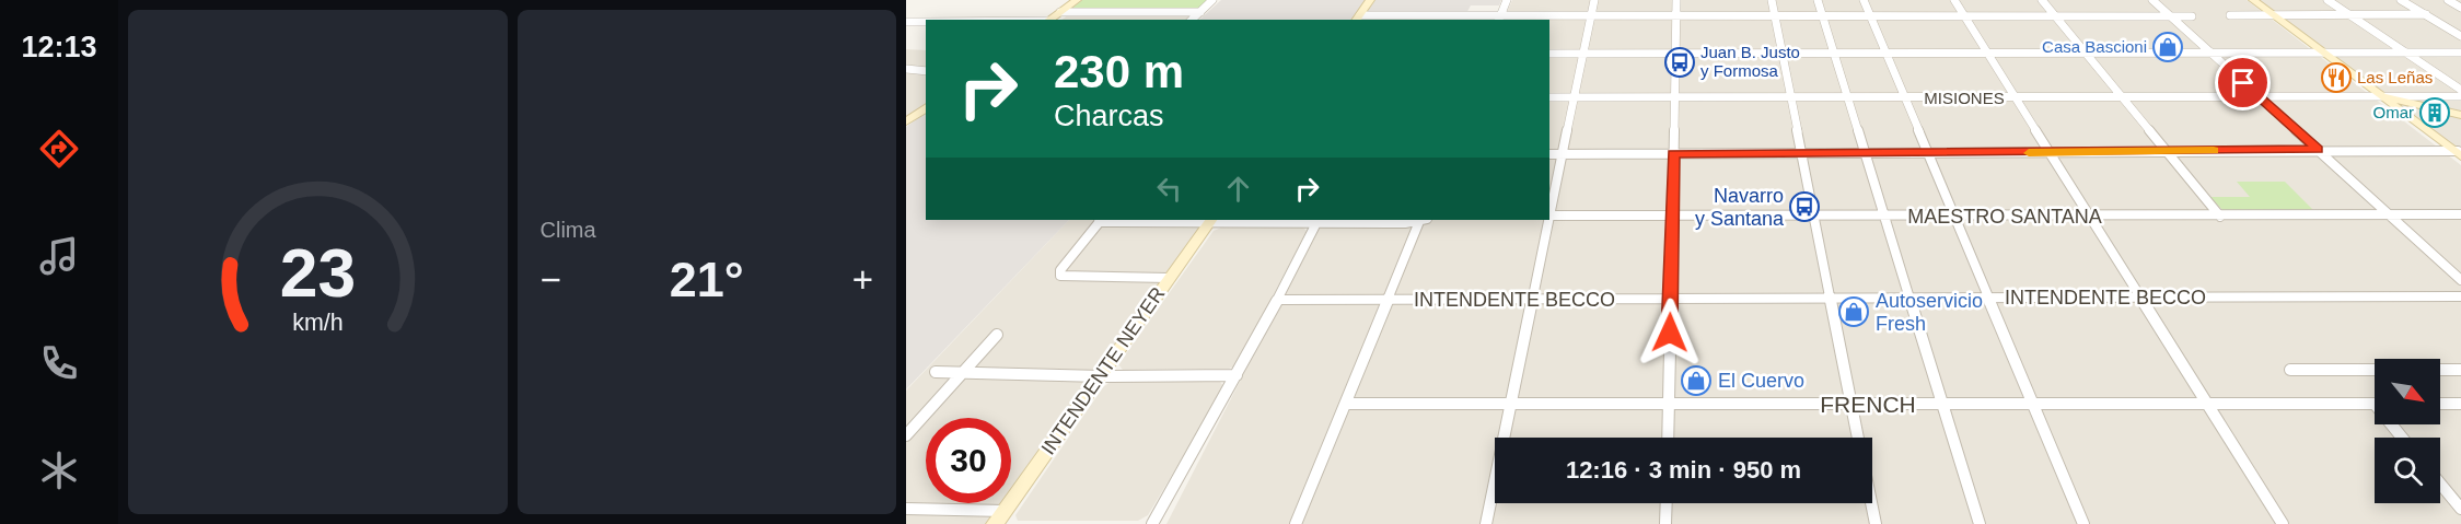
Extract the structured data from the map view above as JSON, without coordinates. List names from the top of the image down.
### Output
{
  "streets": {
    "street": [
      "MISIONES",
      "MAESTRO SANTANA",
      "INTENDENTE BECCO",
      "INTENDENTE NEYER",
      "FRENCH"
    ]
  },
  "places": {
    "shop": ["Casa Bascioni", "Autoservicio Fresh", "El Cuervo"],
    "bus stop": ["Juan B. Justo y Formosa", "Navarro y Santana"],
    "restaurant": ["Las Leñas"],
    "building": ["Omar"]
  },
  "north": "bottom right",
  "page": {
    "tabs": "12:13",
    "tile": "Clima",
    "turn": ["230 m", "Charcas"],
    "heat": ["−", "21°", "+"],
    "limit": "30",
    "trip": "12:16 · 3 min · 950 m",
    "gauge": ["23", "km/h"]
  }
}
